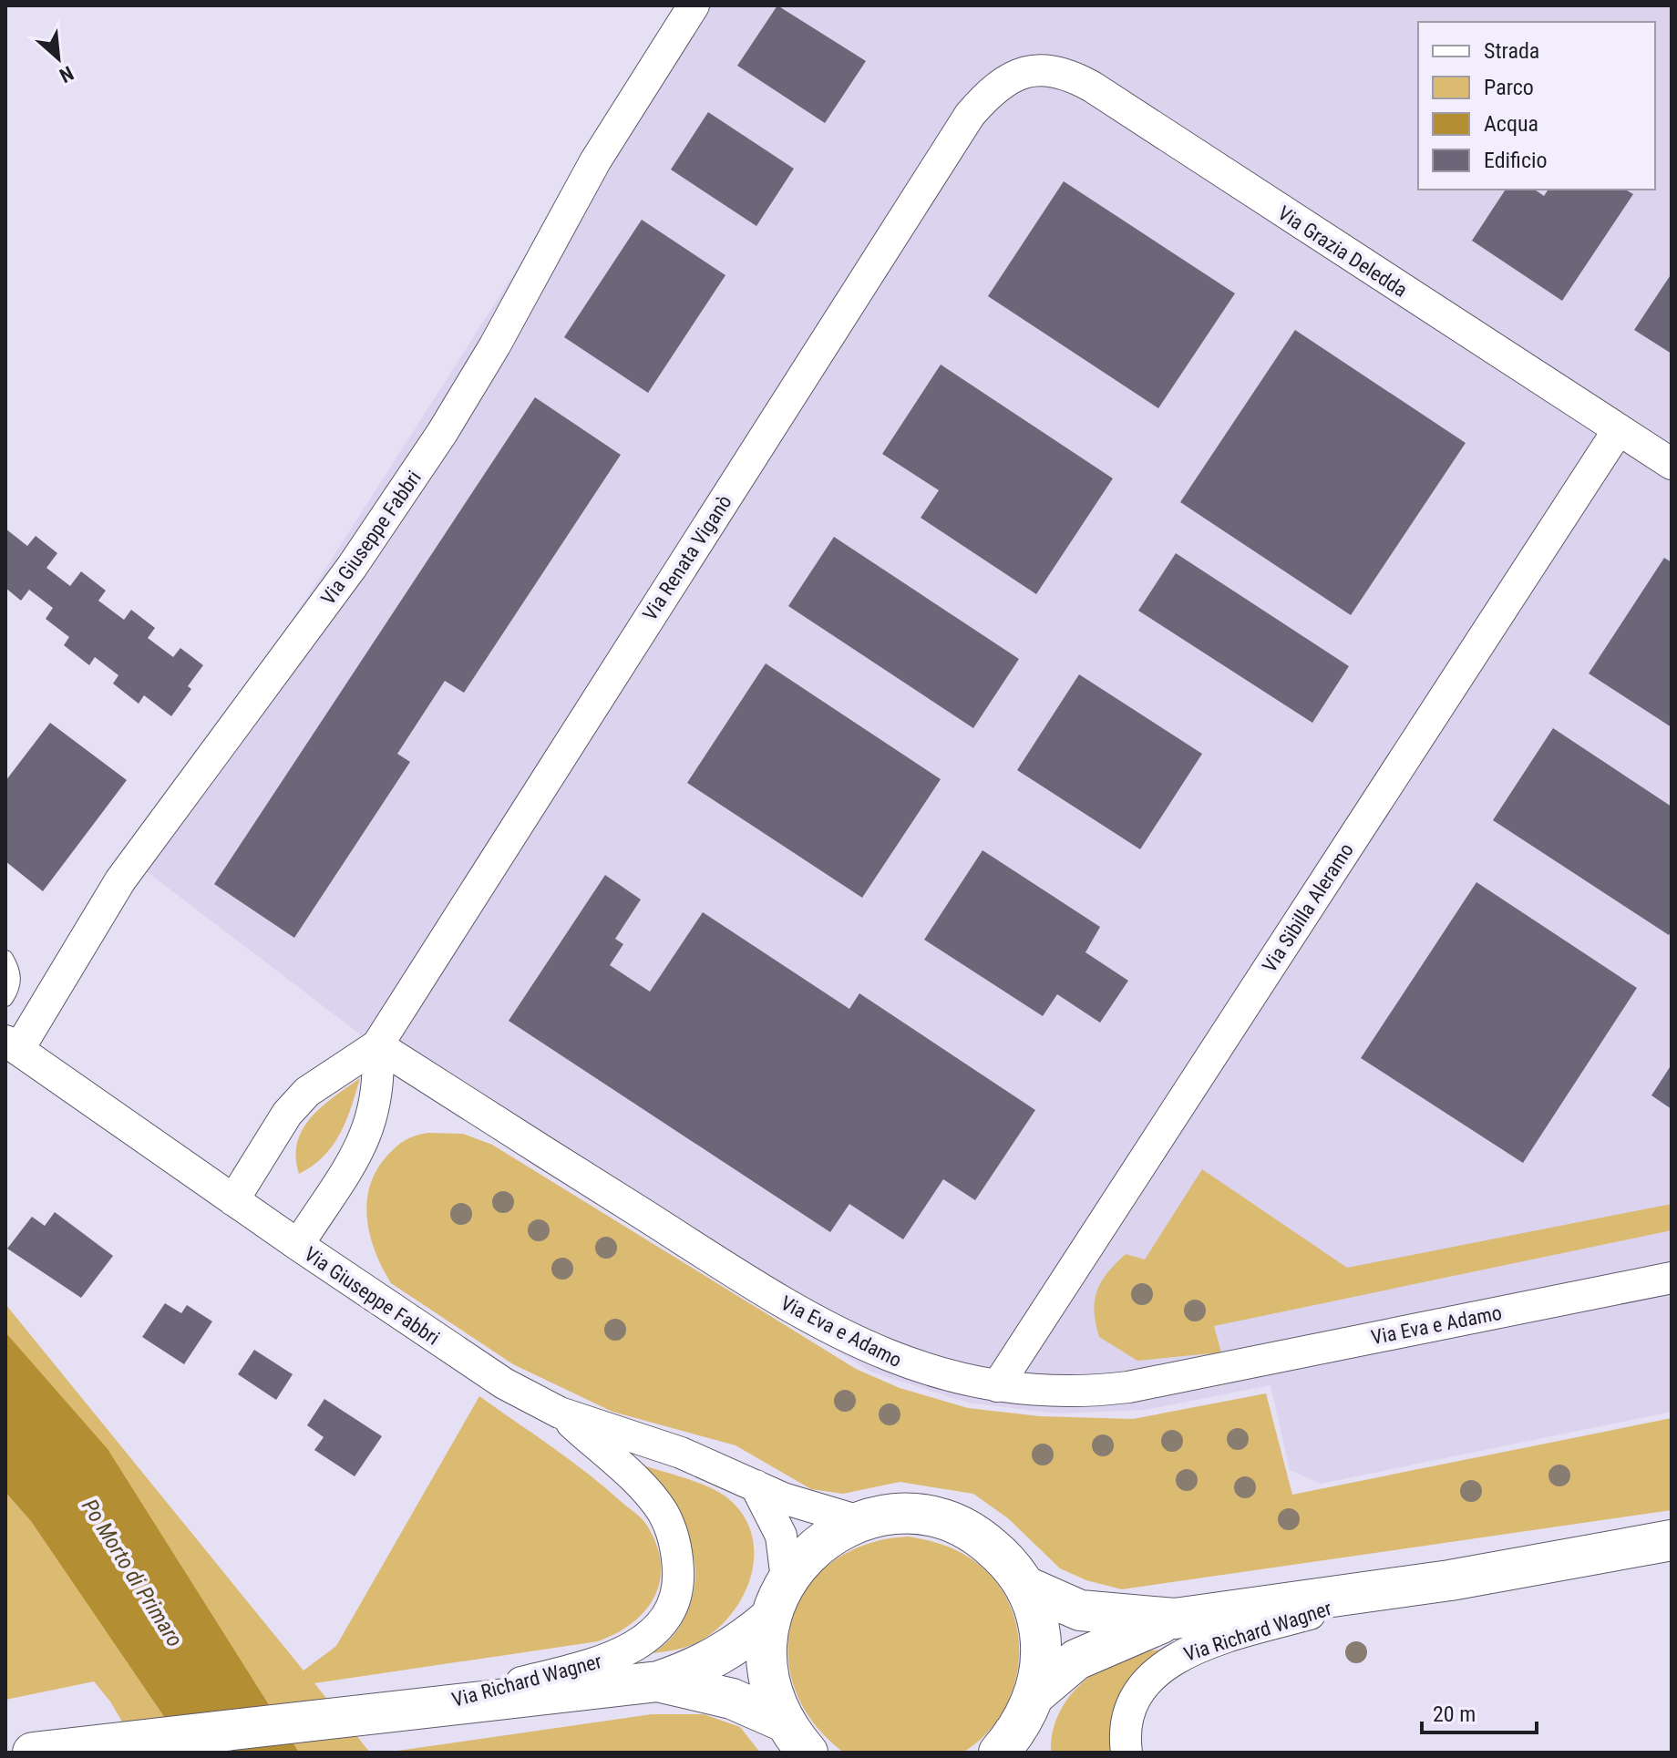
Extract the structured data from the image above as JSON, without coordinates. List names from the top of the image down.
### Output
{
  "streets": {
    "main road": ["Via Richard Wagner"],
    "street": [
      "Via Grazia Deledda",
      "Via Giuseppe Fabbri",
      "Via Renata Viganò",
      "Via Sibilla Aleramo",
      "Via Eva e Adamo"
    ]
  },
  "crossings": [
    ["Via Grazia Deledda", "Via Renata Viganò"],
    ["Via Grazia Deledda", "Via Sibilla Aleramo"],
    ["Via Giuseppe Fabbri", "Via Renata Viganò"],
    ["Via Giuseppe Fabbri", "Via Richard Wagner"],
    ["Via Renata Viganò", "Via Eva e Adamo"],
    ["Via Sibilla Aleramo", "Via Eva e Adamo"]
  ],
  "water": ["Po Morto di Primaro"],
  "legend": [
    "Strada",
    "Parco",
    "Acqua",
    "Edificio"
  ],
  "scale_bar": "20 m",
  "north": "bottom right"
}
